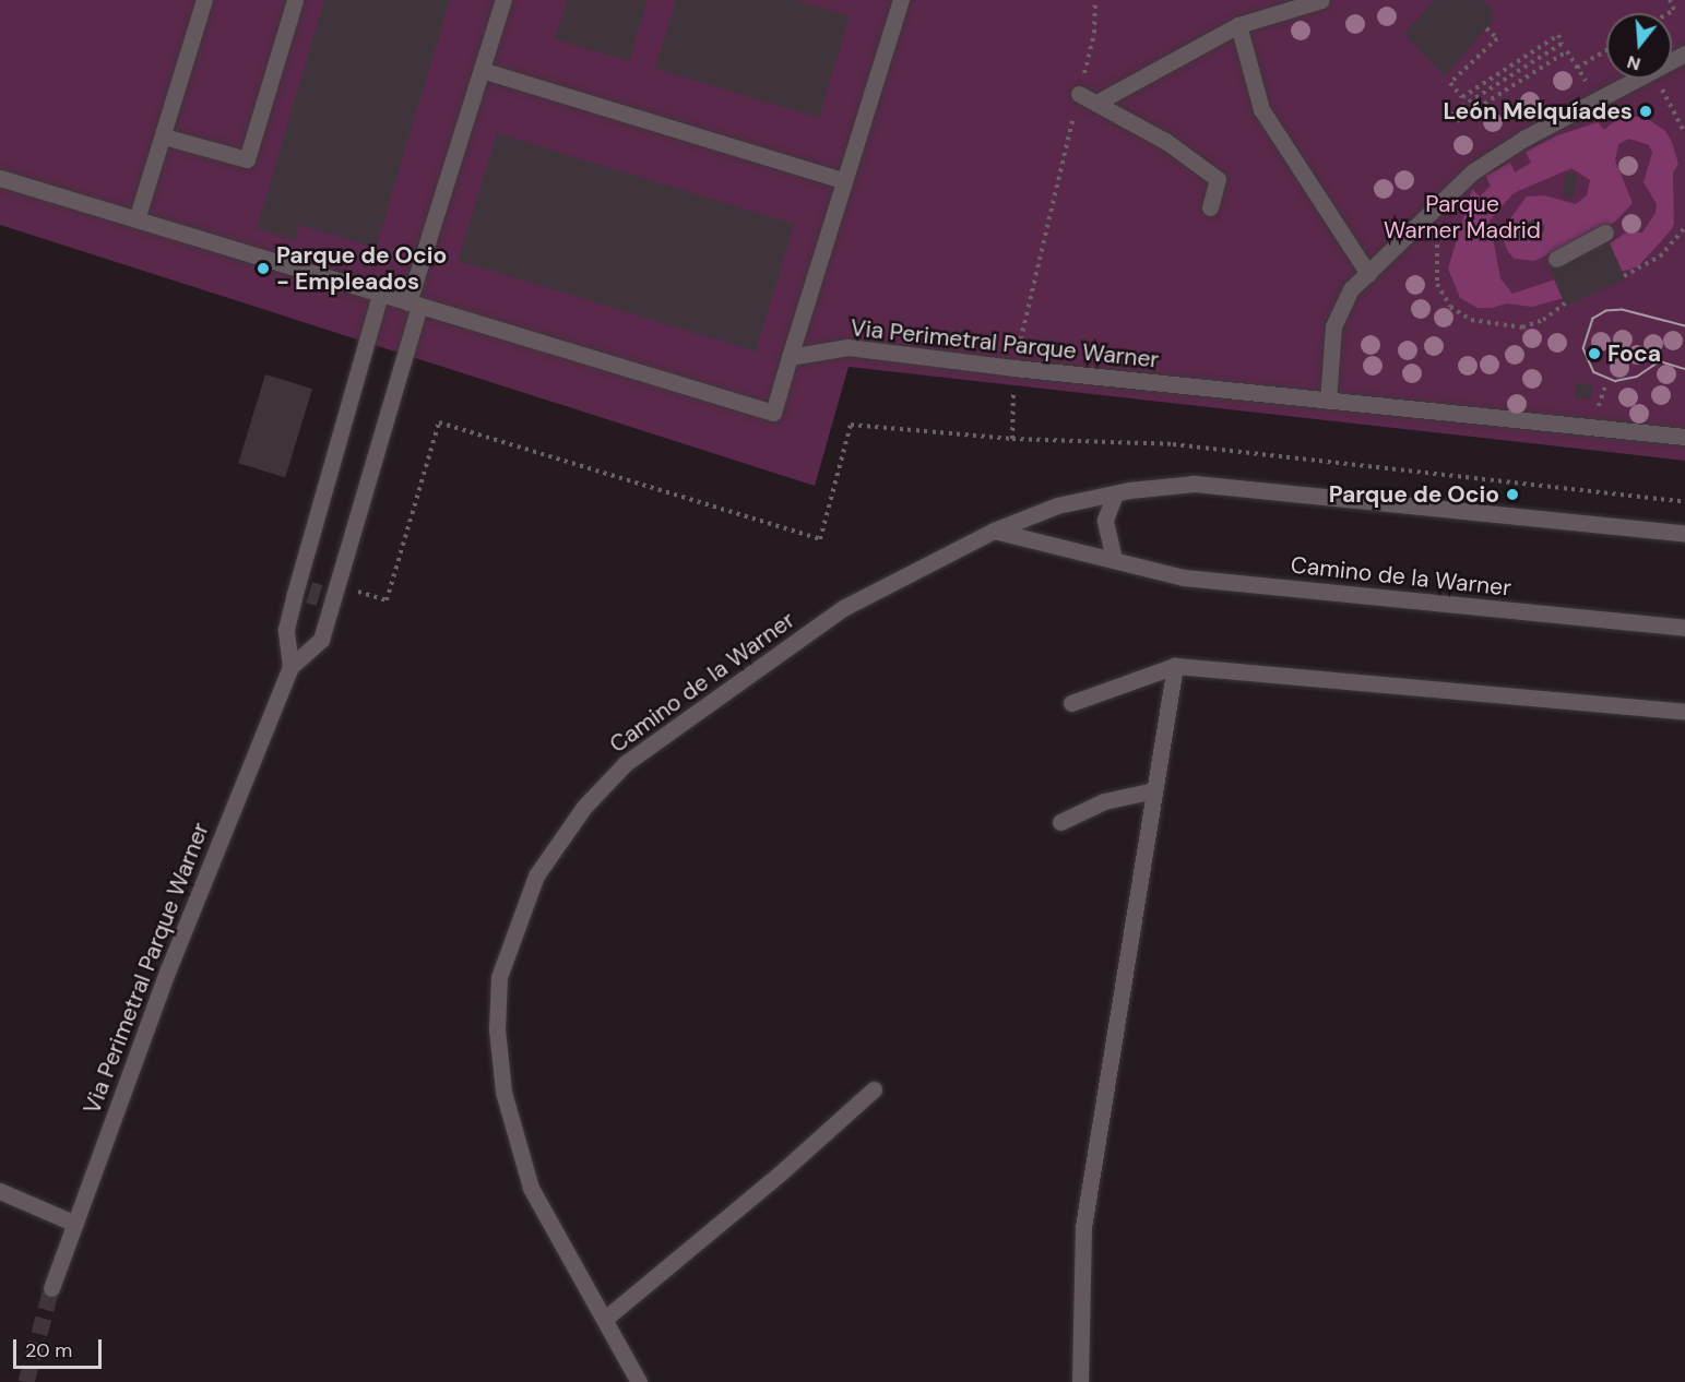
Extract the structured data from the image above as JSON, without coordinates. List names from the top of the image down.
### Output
{
  "streets": {
    "street": ["Via Perimetral Parque Warner", "Camino de la Warner"]
  },
  "parks": ["Parque Warner Madrid"],
  "places": [
    "León Melquíades",
    "Parque de Ocio - Empleados",
    "Foca",
    "Parque de Ocio"
  ],
  "scale_bar": "20 m",
  "north": "bottom"
}
